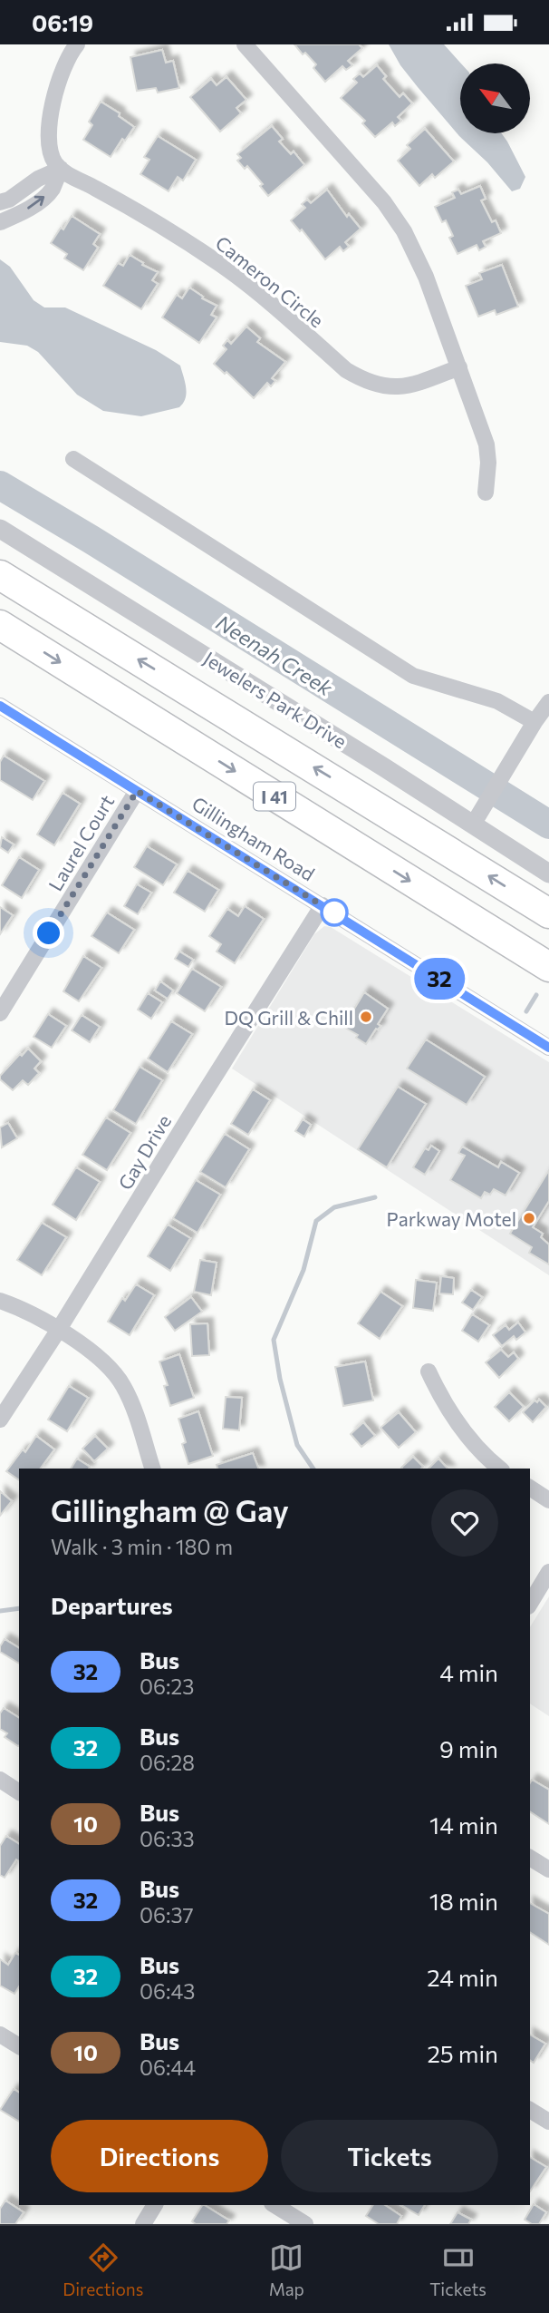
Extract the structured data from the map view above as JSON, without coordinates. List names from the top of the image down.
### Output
{
  "streets": {
    "highway": ["I 41"],
    "street": [
      "Cameron Circle",
      "Jewelers Park Drive",
      "Gillingham Road",
      "Laurel Court",
      "Gay Drive"
    ]
  },
  "crossings": [
    ["Gillingham Road", "Laurel Court"],
    ["Gillingham Road", "Gay Drive"]
  ],
  "water": ["Neenah Creek"],
  "places": ["DQ Grill & Chill", "Parkway Motel"],
  "lines": ["bus line 32"],
  "north": "top left",
  "page": {
    "status": "06:19",
    "on_map": "32",
    "heading": [
      ["Gillingham @ Gay", "Walk · 3 min · 180 m"],
      "Departures"
    ],
    "list": [
      {
        "mark": "32",
        "name": "Bus",
        "note": "06:23",
        "value": "4 min"
      },
      {
        "mark": "32",
        "name": "Bus",
        "note": "06:28",
        "value": "9 min"
      },
      {
        "mark": "10",
        "name": "Bus",
        "note": "06:33",
        "value": "14 min"
      },
      {
        "mark": "32",
        "name": "Bus",
        "note": "06:37",
        "value": "18 min"
      },
      {
        "mark": "32",
        "name": "Bus",
        "note": "06:43",
        "value": "24 min"
      },
      {
        "mark": "10",
        "name": "Bus",
        "note": "06:44",
        "value": "25 min"
      }
    ],
    "buttons": ["Directions", "Tickets"],
    "tabs": ["Directions", "Map", "Tickets"]
  }
}
